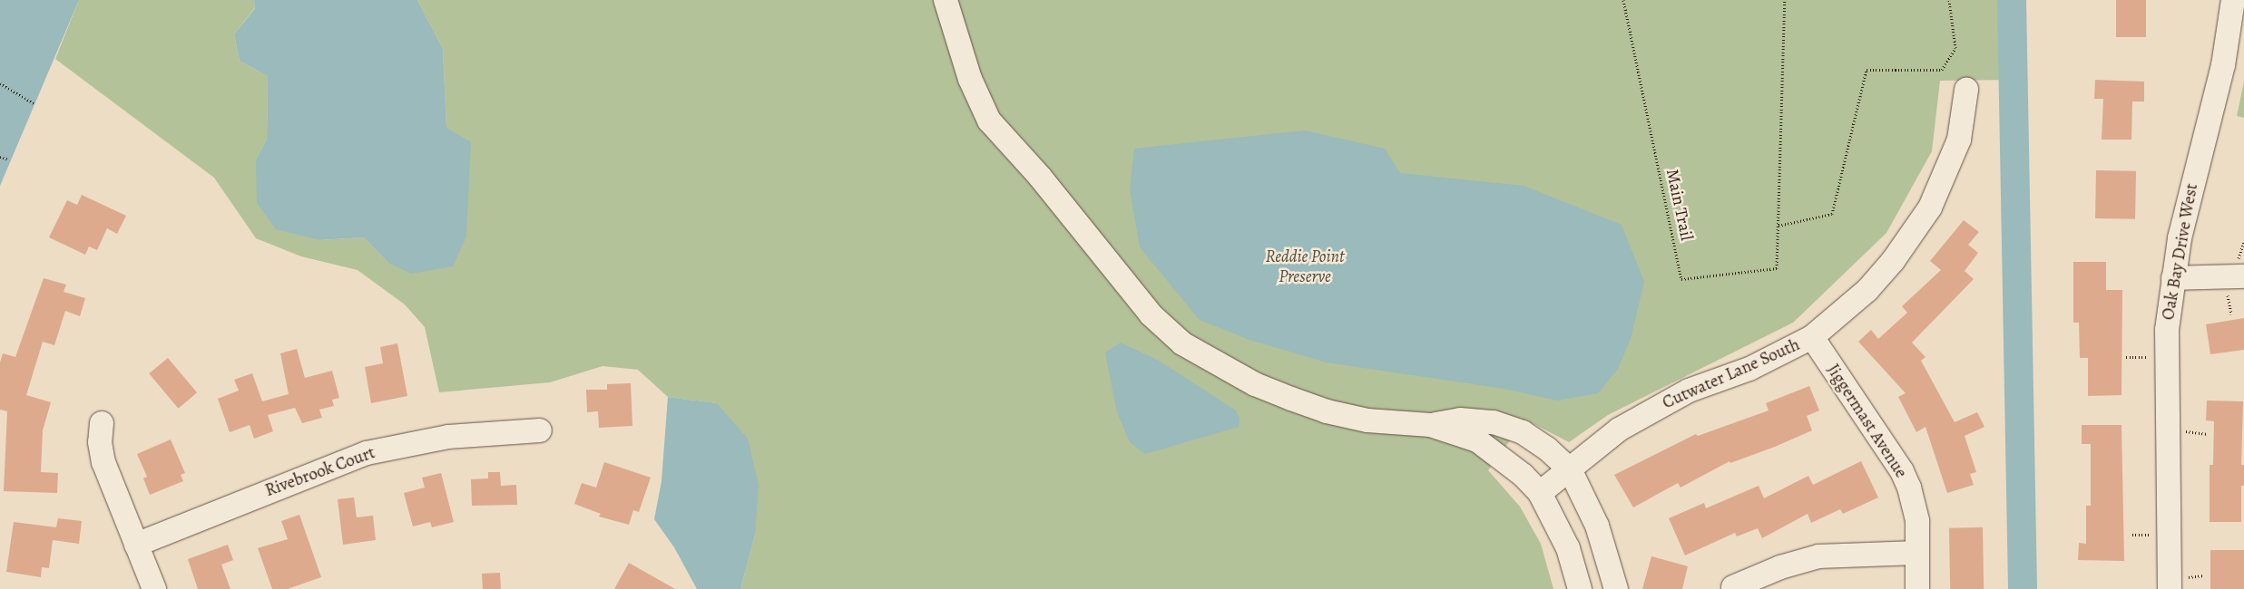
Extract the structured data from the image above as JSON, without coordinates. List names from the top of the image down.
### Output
{
  "streets": {
    "street": [
      "Oak Bay Drive West",
      "Cutwater Lane South",
      "Jiggermast Avenue",
      "Rivebrook Court"
    ],
    "path": ["Main Trail"]
  },
  "crossings": [
    ["Cutwater Lane South", "Jiggermast Avenue"]
  ],
  "parks": ["Reddie Point Preserve"]
}
